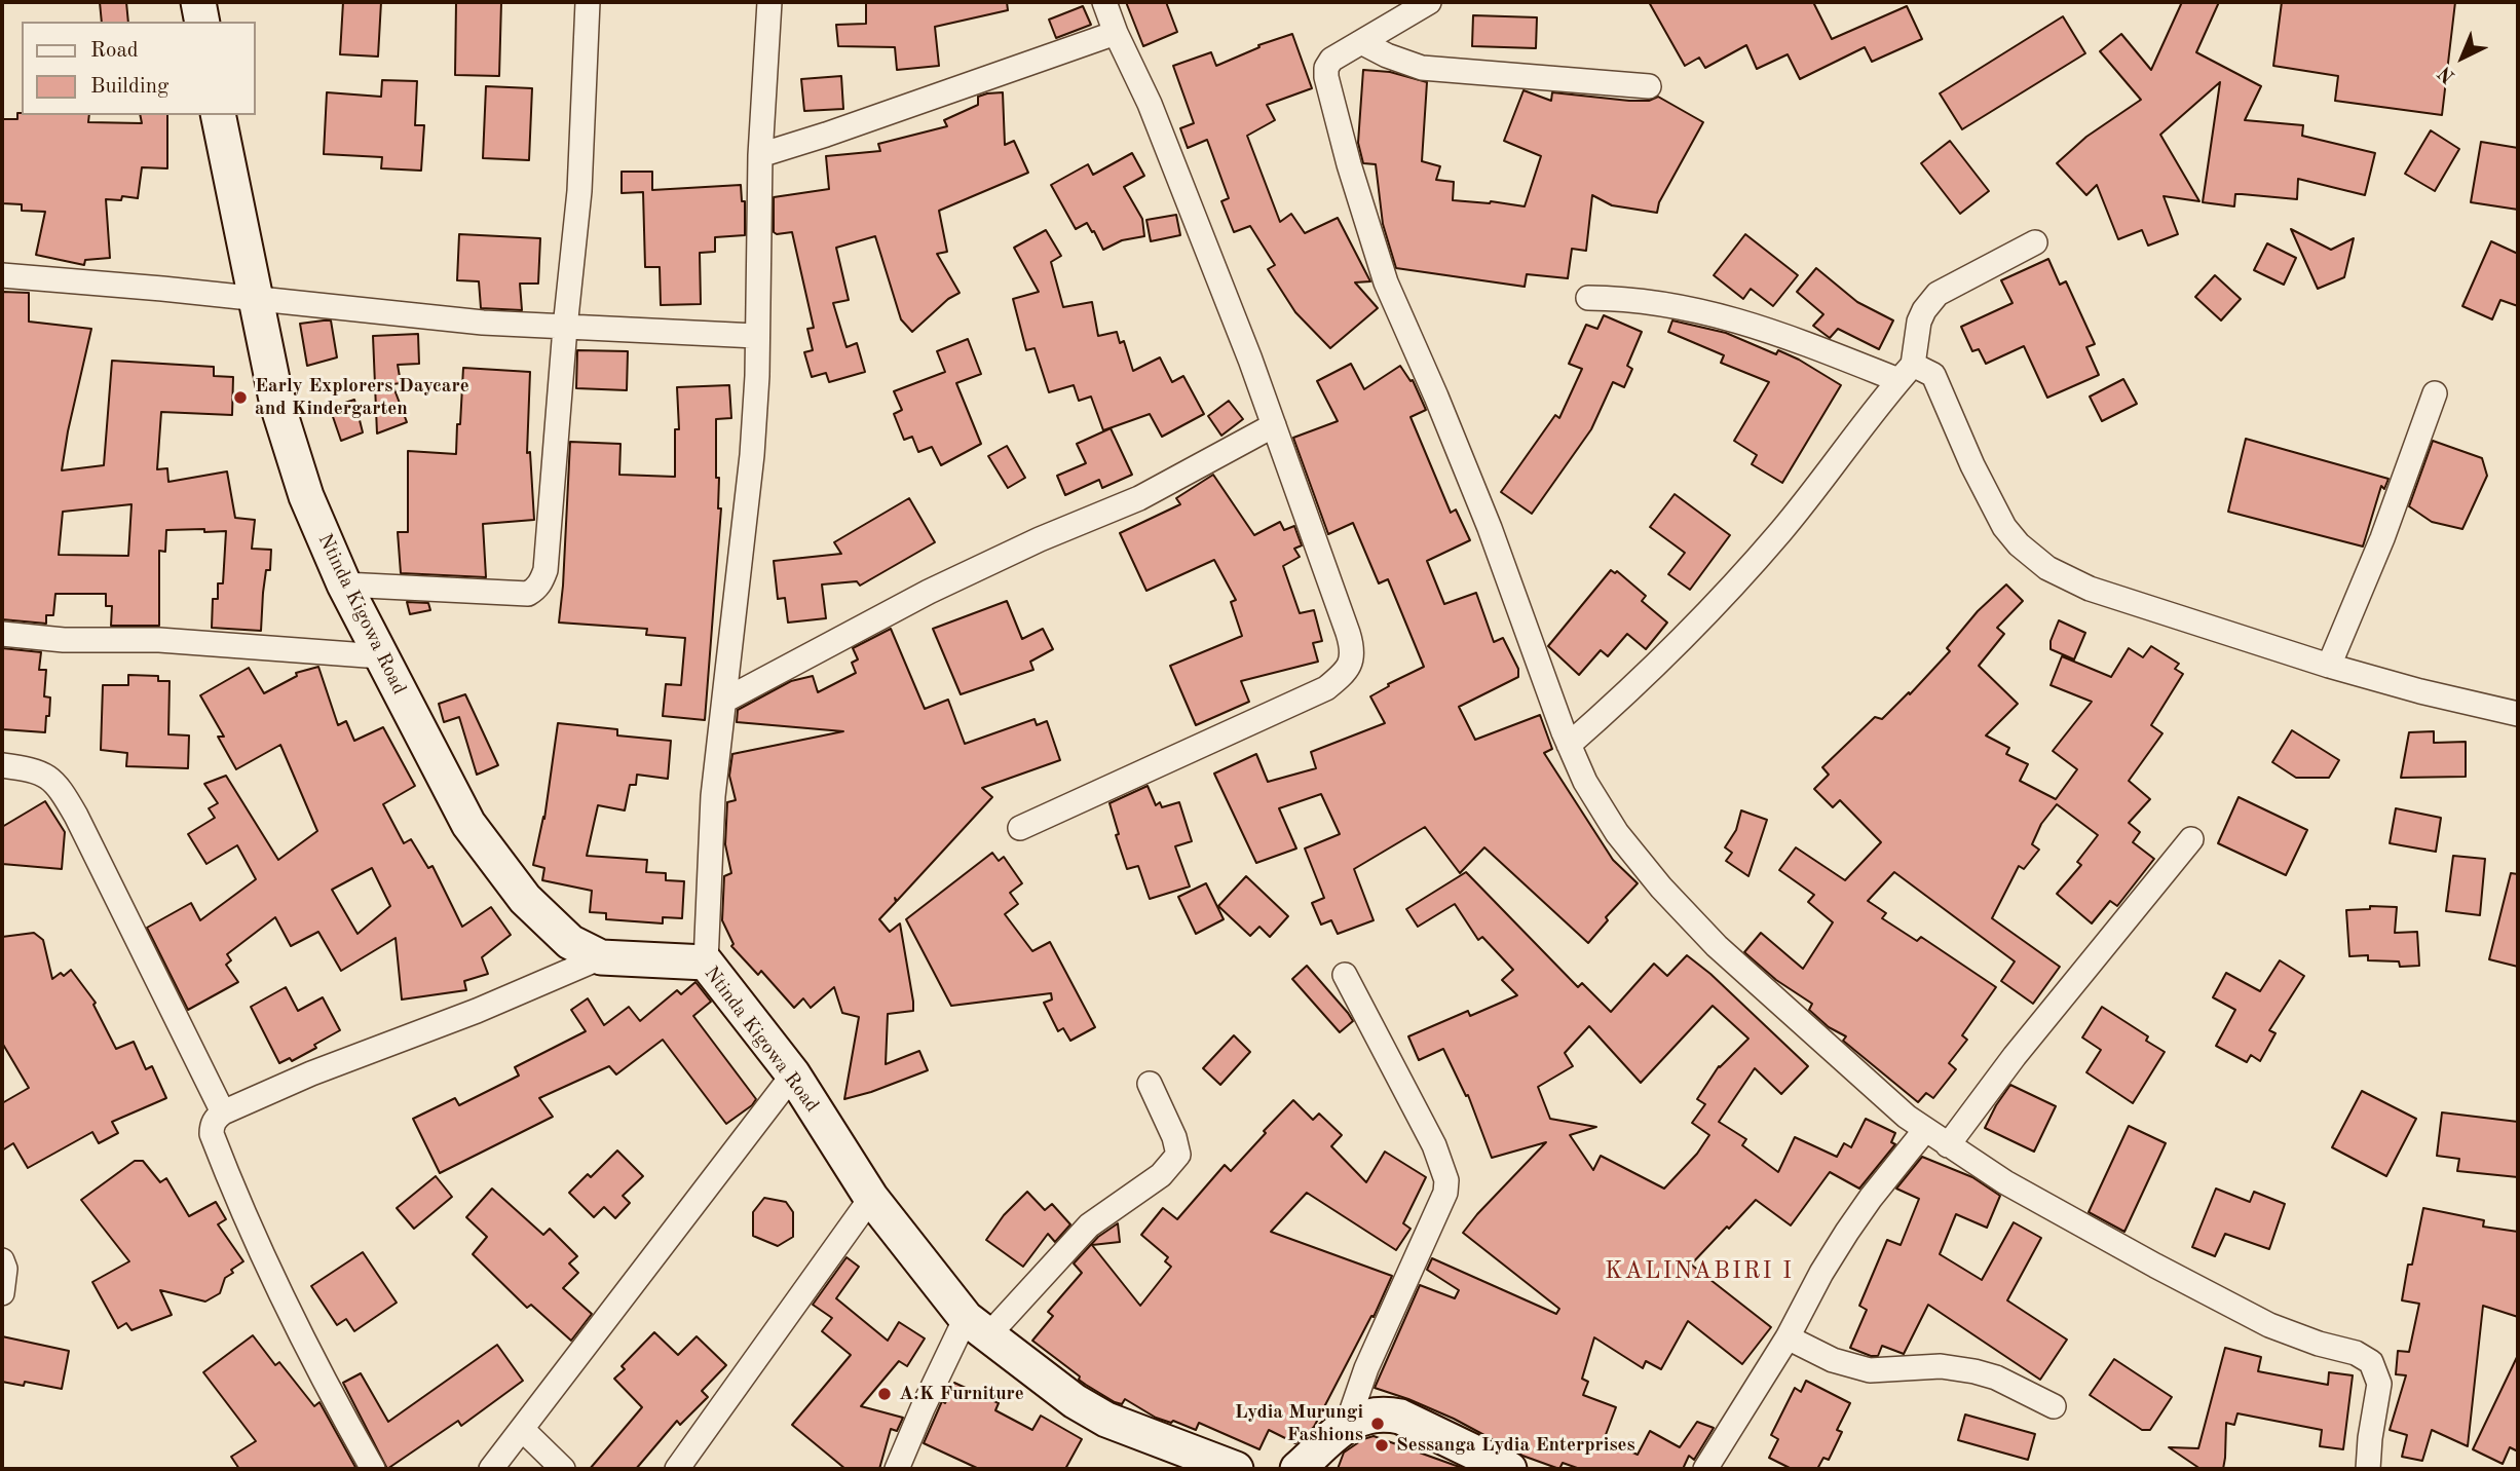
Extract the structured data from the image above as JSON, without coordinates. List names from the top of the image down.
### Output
{
  "streets": {
    "street": ["Ntinda Kigowa Road"]
  },
  "districts": ["KALINABIRI I"],
  "places": [
    "Early Explorers Daycare and Kindergarten",
    "A.K Furniture",
    "Lydia Murungi Fashions",
    "Sessanga Lydia Enterprises"
  ],
  "legend": ["Road", "Building"],
  "north": "bottom left"
}
